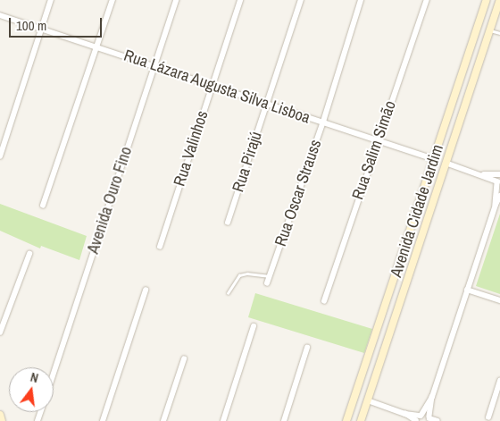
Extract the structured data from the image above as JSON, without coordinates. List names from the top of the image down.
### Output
{
  "streets": {
    "main road": ["Avenida Cidade Jardim"],
    "street": [
      "Rua Lázara Augusta Silva Lisboa",
      "Rua Valinhos",
      "Rua Salim Simão",
      "Rua Pirajú",
      "Rua Oscar Strauss",
      "Avenida Ouro Fino"
    ]
  },
  "crossings": [
    ["Rua Lázara Augusta Silva Lisboa", "Rua Valinhos"],
    ["Rua Lázara Augusta Silva Lisboa", "Rua Salim Simão"],
    ["Rua Lázara Augusta Silva Lisboa", "Rua Pirajú"],
    ["Rua Lázara Augusta Silva Lisboa", "Rua Oscar Strauss"],
    ["Rua Lázara Augusta Silva Lisboa", "Avenida Ouro Fino"],
    ["Rua Lázara Augusta Silva Lisboa", "Avenida Cidade Jardim"]
  ],
  "scale_bar": "100 m",
  "north": "top"
}
